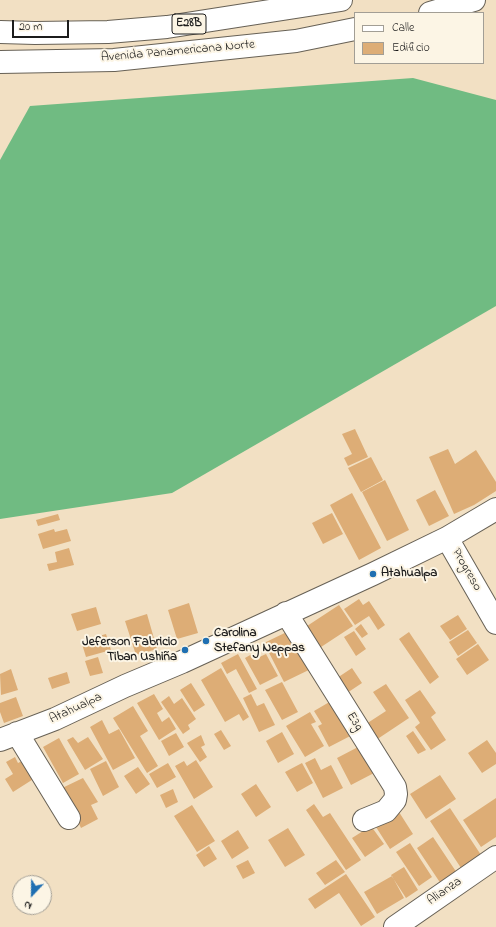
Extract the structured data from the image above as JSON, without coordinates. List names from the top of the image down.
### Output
{
  "streets": {
    "main road": [
      "E28B",
      "Avenida Panamericana Norte",
      "Progreso",
      "Atahualpa",
      "E3g",
      "Alianza"
    ]
  },
  "crossings": [
    ["Progreso", "Atahualpa"],
    ["Atahualpa", "E3g"]
  ],
  "places": ["Atahualpa", "Carolina Stefany Neppas", "Jeferson Fabricio Tiban Ushiña"],
  "legend": ["Calle", "Edificio"],
  "scale_bar": "20 m",
  "north": "bottom"
}
